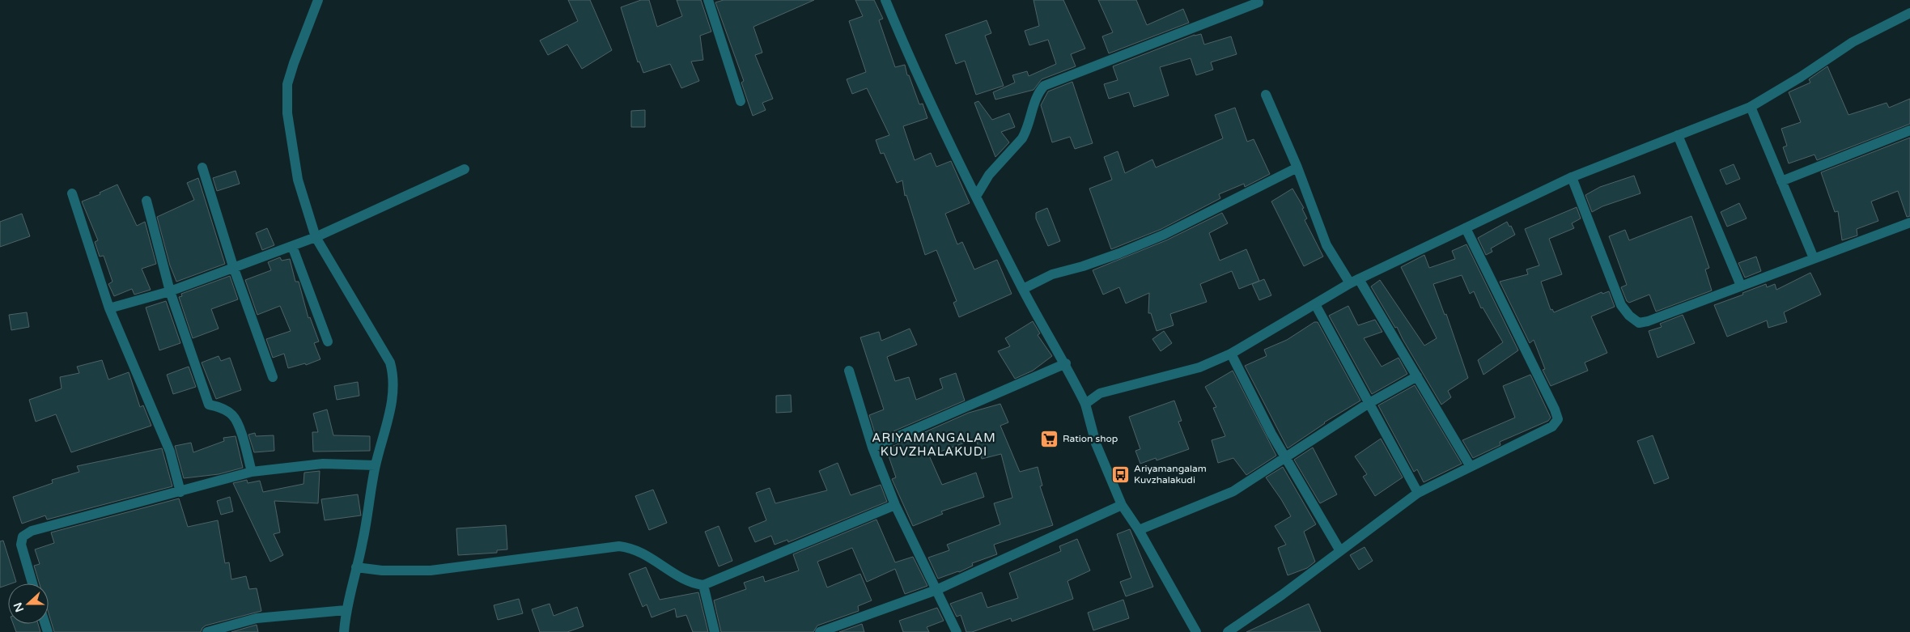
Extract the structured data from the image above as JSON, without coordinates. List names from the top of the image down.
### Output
{
  "districts": ["ARIYAMANGALAM KUVZHALAKUDI"],
  "places": {
    "supermarket": ["Ration shop"],
    "bus stop": ["Ariyamangalam Kuvzhalakudi"]
  },
  "north": "left"
}
